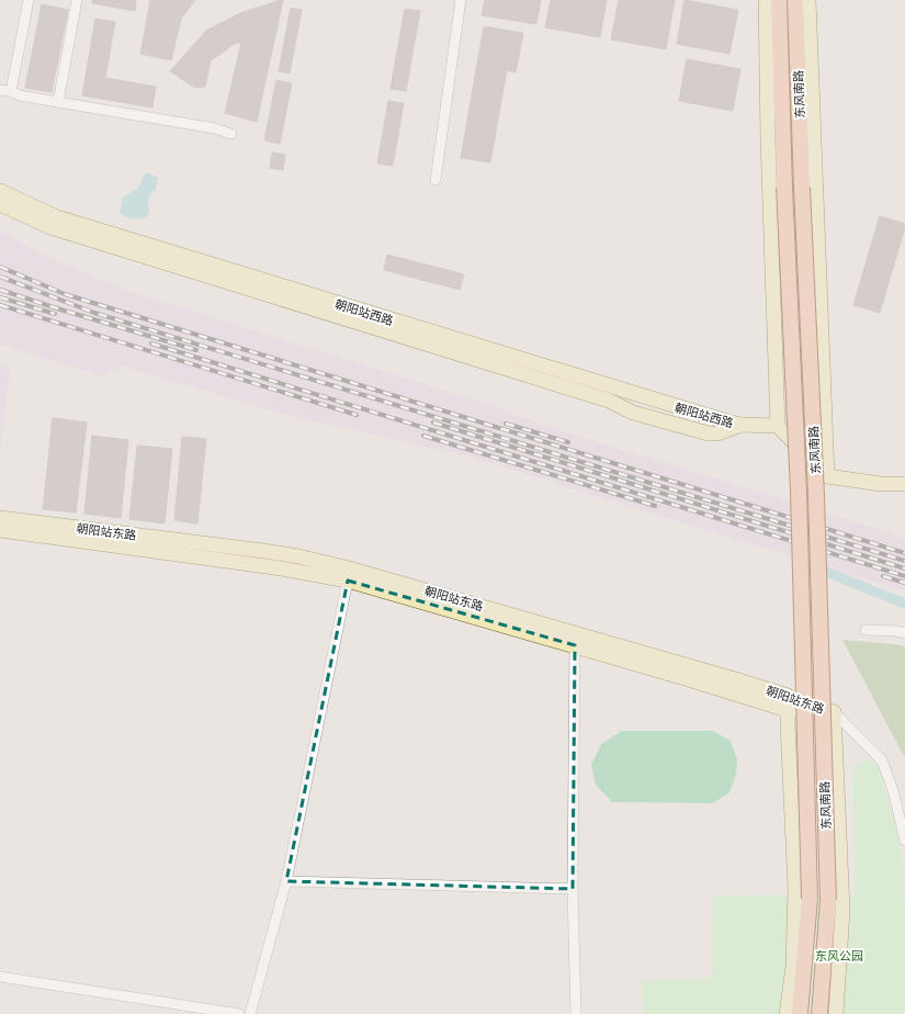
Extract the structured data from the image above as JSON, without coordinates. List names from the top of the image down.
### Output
{
  "streets": {
    "main road": ["东风南路", "朝阳站西路", "朝阳站东路"]
  },
  "parks": ["东风公园"]
}
